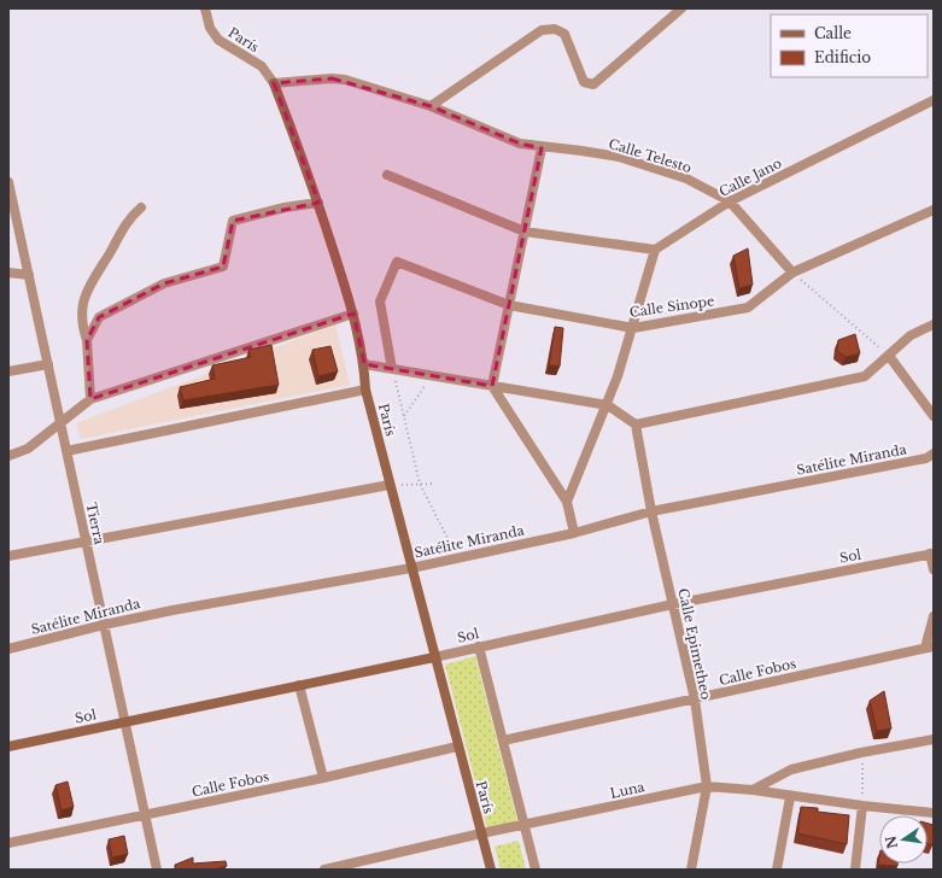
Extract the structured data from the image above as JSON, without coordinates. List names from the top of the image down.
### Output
{
  "streets": {
    "street": [
      "París",
      "Calle Telesto",
      "Calle Jano",
      "Calle Sinope",
      "Satélite Miranda",
      "Tierra",
      "Sol",
      "Calle Epimetheo",
      "Calle Fobos",
      "Luna"
    ]
  },
  "crossings": [
    ["París", "Calle Telesto"],
    ["París", "Satélite Miranda"],
    ["París", "Sol"],
    ["París", "Calle Fobos"],
    ["París", "Luna"],
    ["Calle Telesto", "Calle Jano"],
    ["Calle Telesto", "Calle Sinope"],
    ["Satélite Miranda", "Tierra"],
    ["Satélite Miranda", "Calle Epimetheo"],
    ["Tierra", "Sol"],
    ["Tierra", "Calle Fobos"],
    ["Sol", "Calle Epimetheo"],
    ["Calle Epimetheo", "Calle Fobos"],
    ["Calle Epimetheo", "Luna"]
  ],
  "legend": ["Calle", "Edificio"],
  "north": "left"
}
